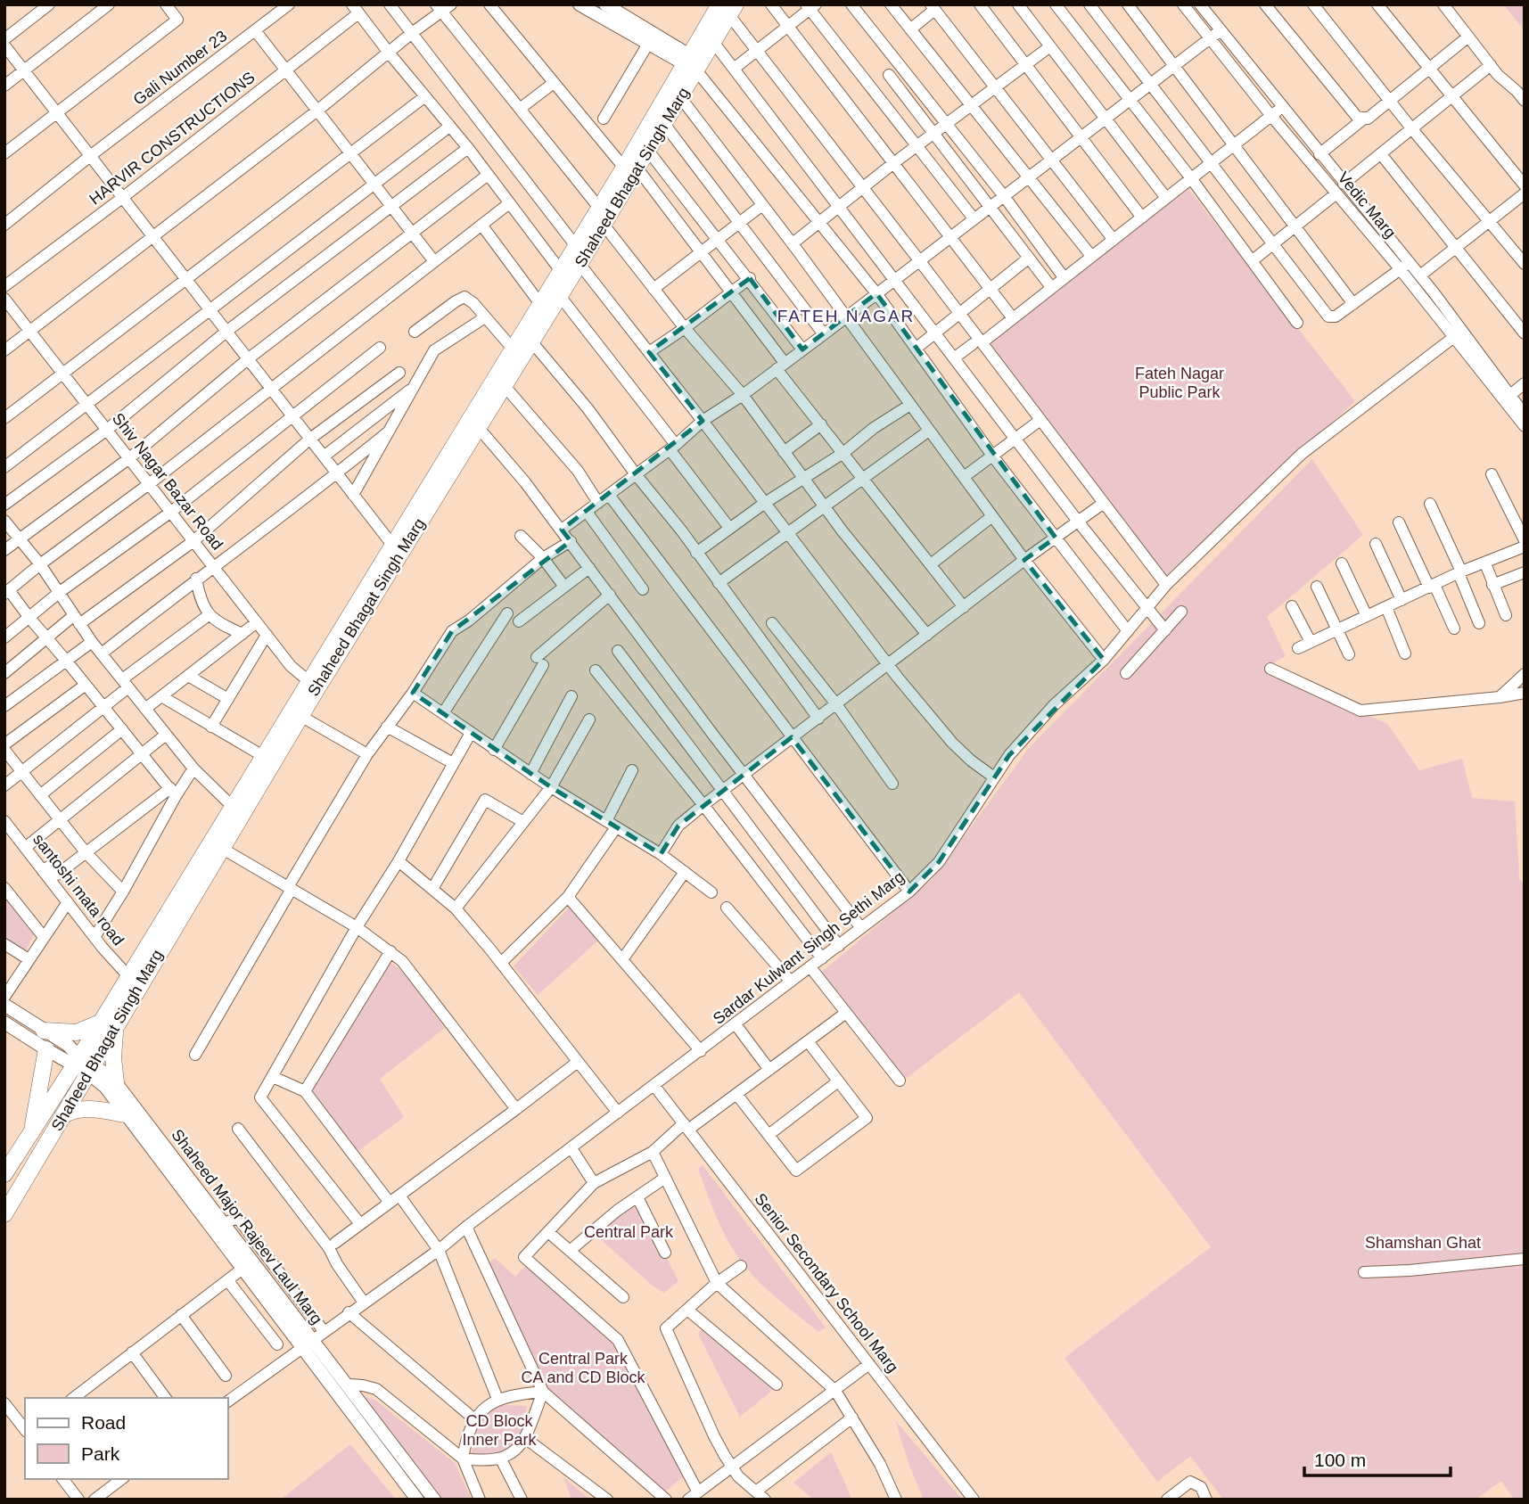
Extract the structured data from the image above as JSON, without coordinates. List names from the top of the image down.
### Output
{
  "streets": {
    "main road": ["Shaheed Bhagat Singh Marg"],
    "street": [
      "Gali Number 23",
      "HARVIR CONSTRUCTIONS",
      "Vedic Marg",
      "Shiv Nagar Bazar Road",
      "santoshi mata road",
      "Sardar Kulwant Singh Sethi Marg",
      "Shaheed Major Rajeev Laul Marg",
      "Senior Secondary School Marg"
    ]
  },
  "crossings": [
    ["Shaheed Bhagat Singh Marg", "Shiv Nagar Bazar Road"],
    ["Shaheed Bhagat Singh Marg", "santoshi mata road"],
    ["Shaheed Bhagat Singh Marg", "Shaheed Major Rajeev Laul Marg"],
    ["Vedic Marg", "Sardar Kulwant Singh Sethi Marg"],
    ["Sardar Kulwant Singh Sethi Marg", "Shaheed Major Rajeev Laul Marg"],
    ["Sardar Kulwant Singh Sethi Marg", "Senior Secondary School Marg"]
  ],
  "districts": ["FATEH NAGAR"],
  "parks": [
    "Fateh Nagar Public Park",
    "Central Park",
    "Shamshan Ghat",
    "Central Park CA and CD Block",
    "CD Block Inner Park"
  ],
  "legend": ["Road", "Park"],
  "scale_bar": "100 m"
}
